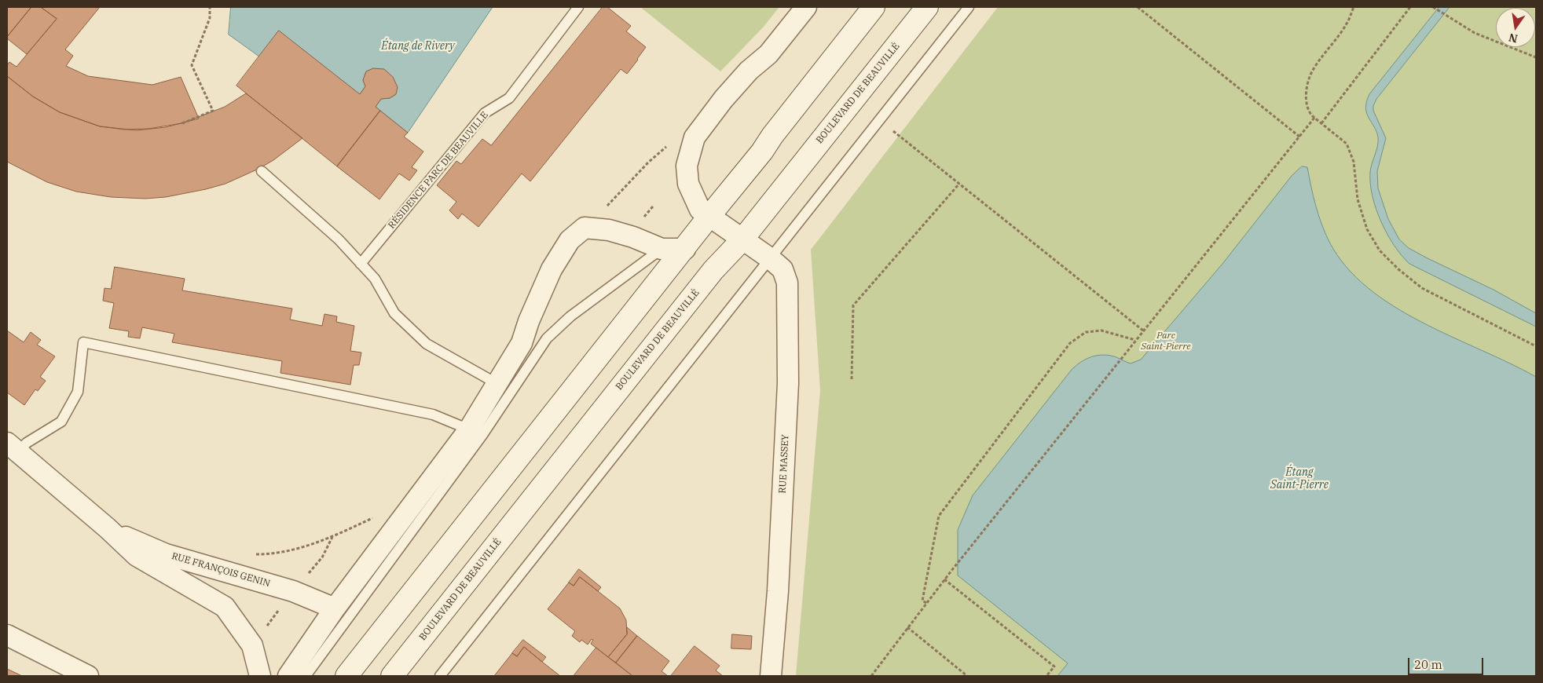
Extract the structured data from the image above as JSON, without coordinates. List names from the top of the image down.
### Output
{
  "streets": {
    "main road": ["BOULEVARD DE BEAUVILLÉ"],
    "street": ["RUE MASSEY", "RUE FRANÇOIS GENIN"],
    "lane": ["RÉSIDENCE PARC DE BEAUVILLE"]
  },
  "crossings": [
    ["BOULEVARD DE BEAUVILLÉ", "RUE MASSEY"]
  ],
  "water": ["Étang de Rivery", "Étang Saint-Pierre"],
  "parks": ["Parc Saint-Pierre"],
  "scale_bar": "20 m",
  "north": "bottom"
}
